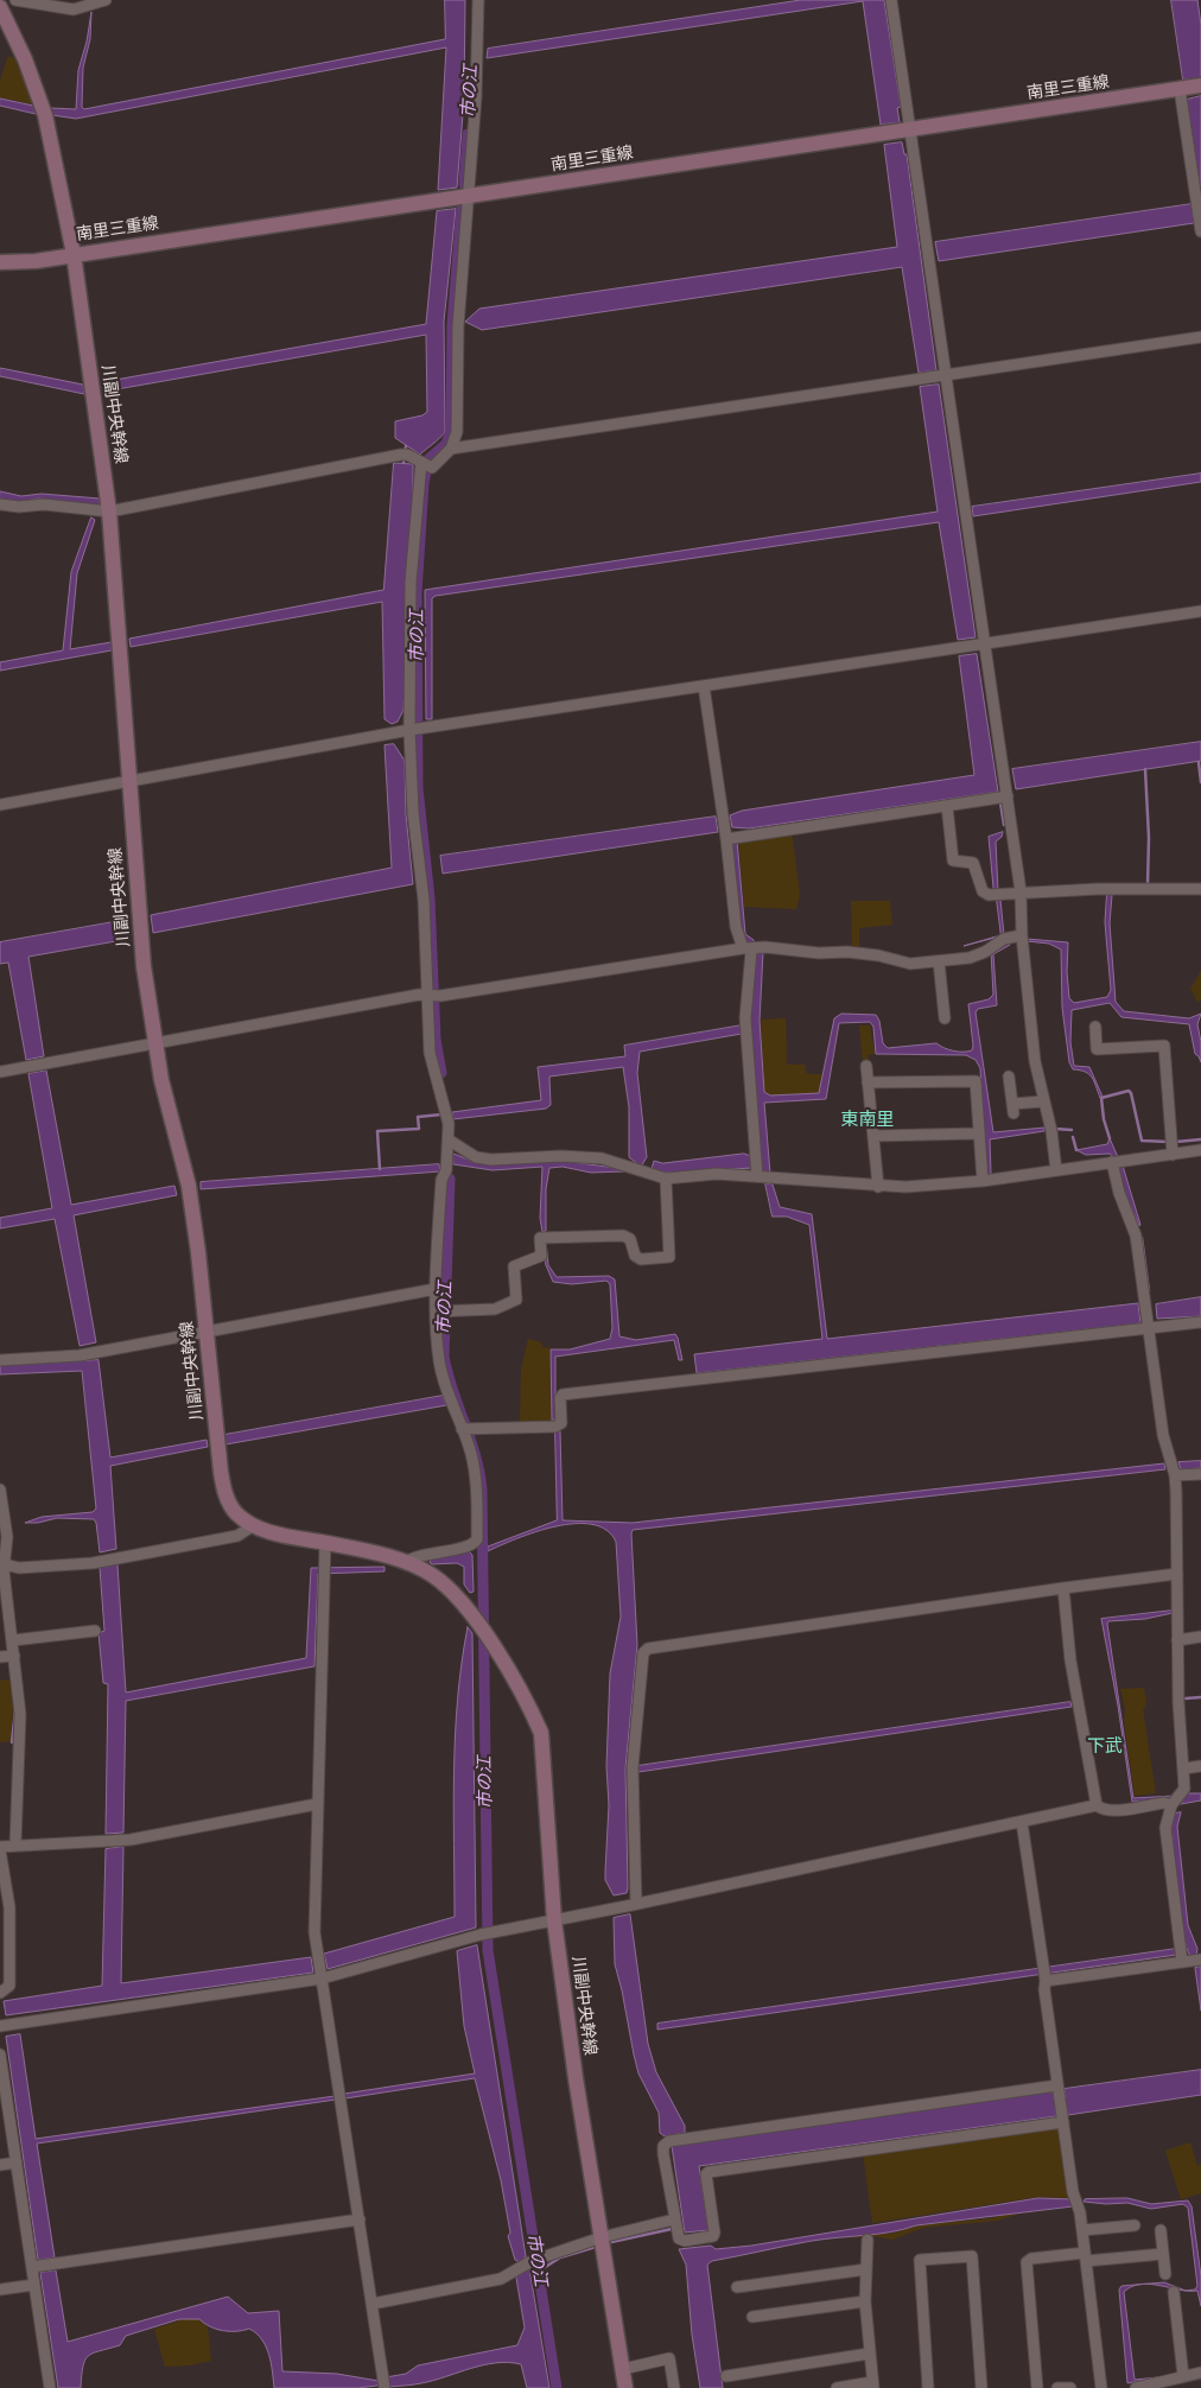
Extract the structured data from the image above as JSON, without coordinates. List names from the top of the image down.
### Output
{
  "streets": {
    "street": ["南里三重線", "川副中央幹線"]
  },
  "crossings": [
    ["南里三重線", "川副中央幹線"]
  ],
  "districts": ["東南里", "下武"],
  "water": ["市の江"]
}
